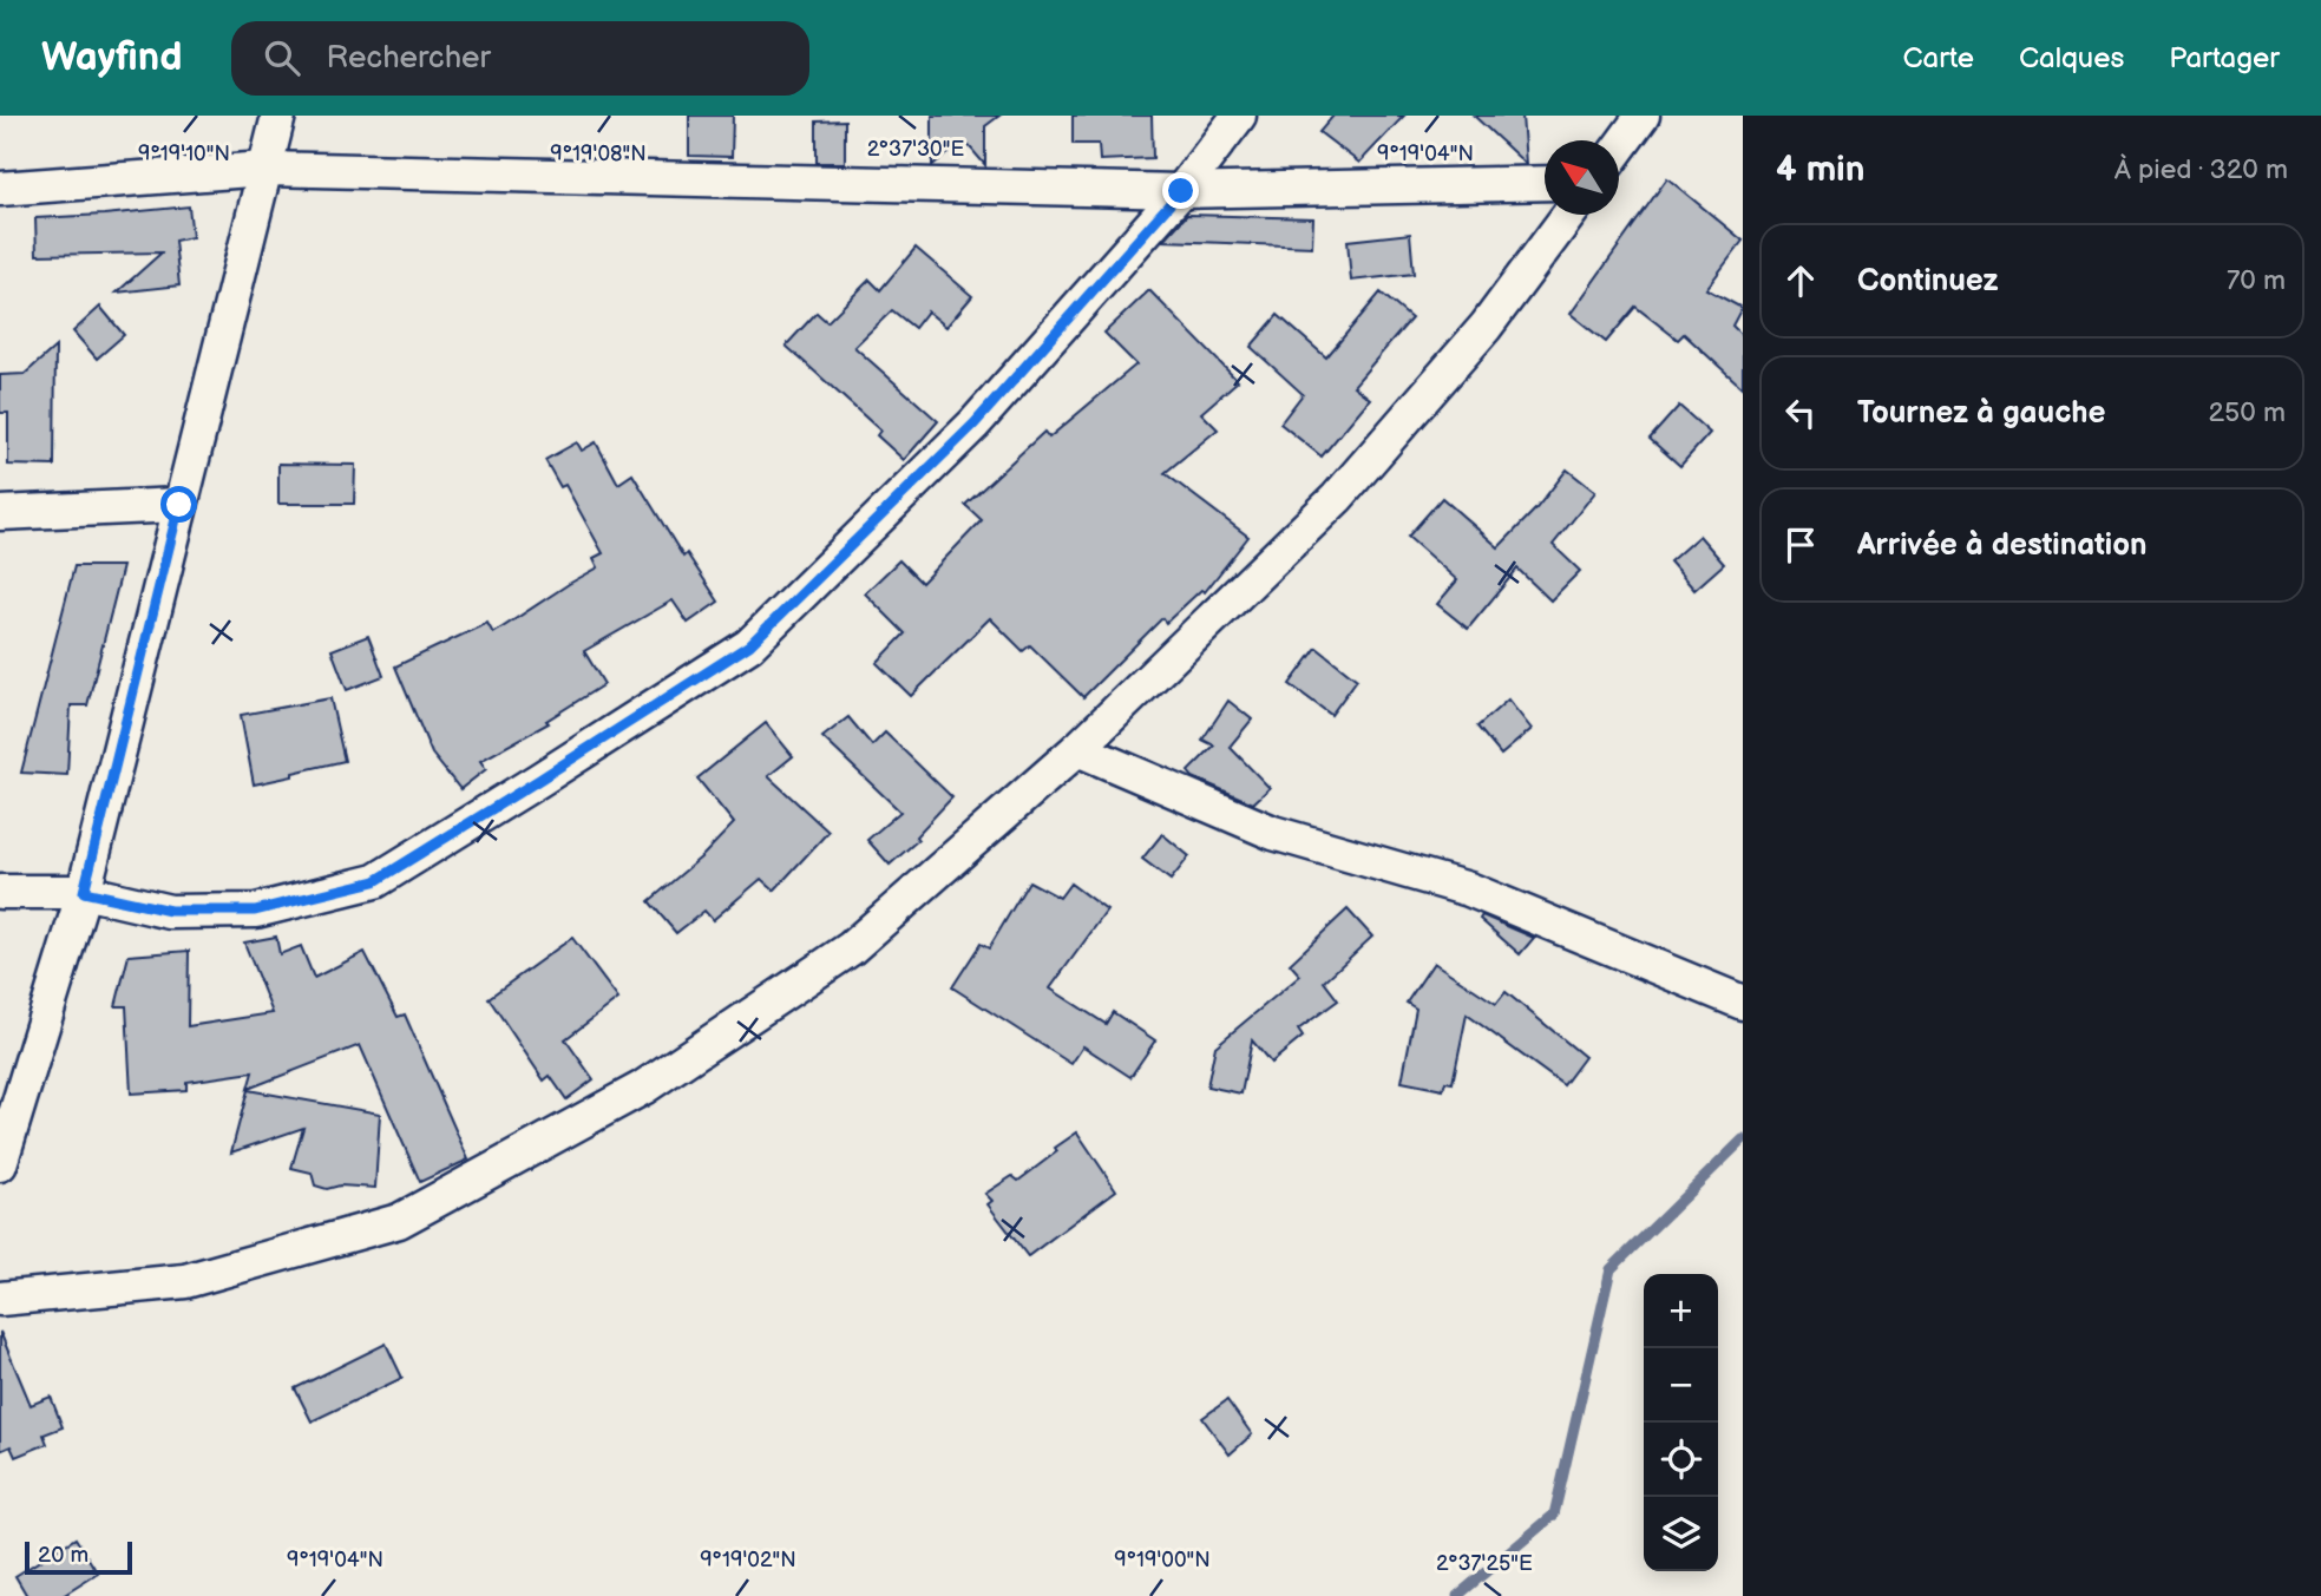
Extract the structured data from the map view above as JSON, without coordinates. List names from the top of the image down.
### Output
{
  "scale_bar": "20 m",
  "north": "top left",
  "page": {
    "header": "Wayfind",
    "search": "Rechercher",
    "nav": ["Carte", "Calques", "Partager"],
    "heading": ["4 min", "À pied · 320 m"],
    "list": [
      ["Continuez", "70 m"],
      ["Tournez à gauche", "250 m"],
      "Arrivée à destination"
    ],
    "map_buttons": ["+", "−"],
    "scale": "20 m"
  },
  "coordinates": [
    "2°37'30\"E",
    "9°19'10\"N",
    "9°19'08\"N",
    "9°19'04\"N",
    "9°19'02\"N",
    "9°19'00\"N",
    "2°37'25\"E"
  ]
}
